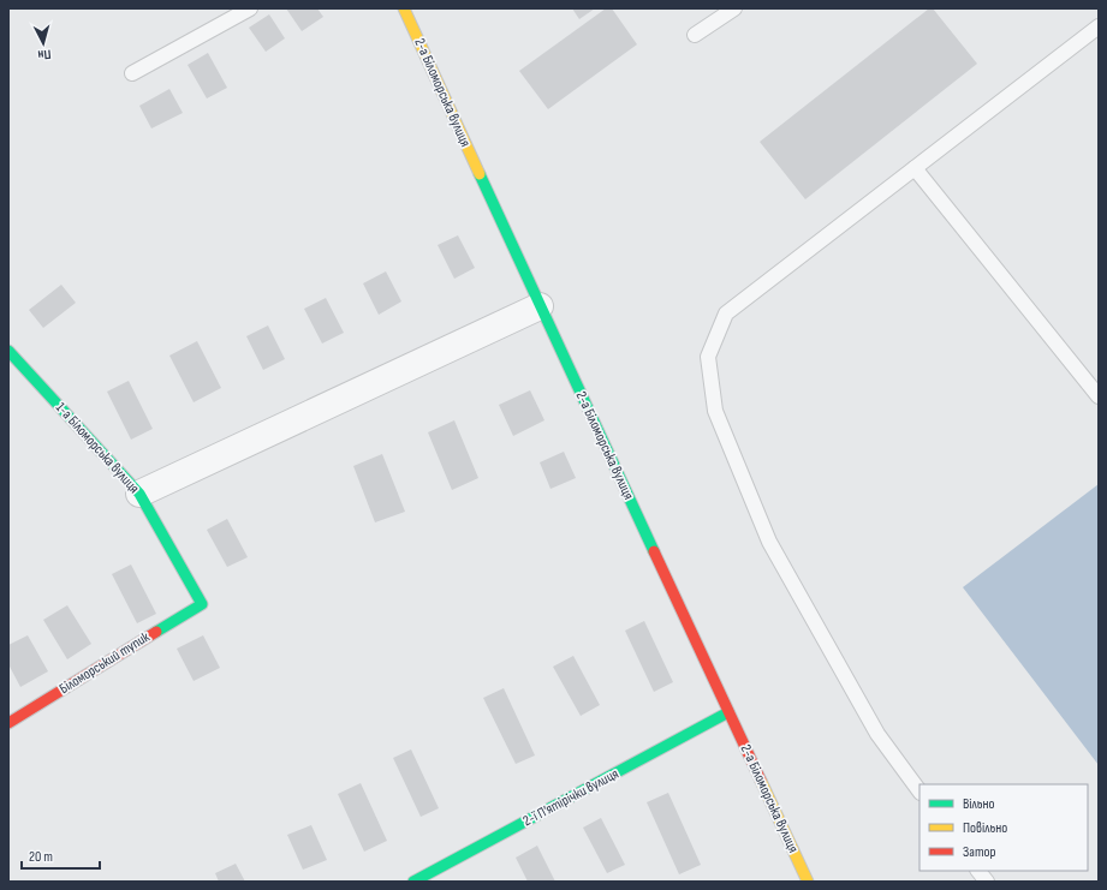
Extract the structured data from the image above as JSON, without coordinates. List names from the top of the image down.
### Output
{
  "streets": {
    "street": [
      "2-а Біломорська вулиця",
      "1-а Біломорська вулиця",
      "Біломорський тупик",
      "2-ї П’ятірічки вулиця"
    ]
  },
  "crossings": [
    ["2-а Біломорська вулиця", "2-ї П’ятірічки вулиця"],
    ["1-а Біломорська вулиця", "Біломорський тупик"]
  ],
  "legend": ["Вільно", "Повільно", "Затор"],
  "scale_bar": "20 m",
  "north": "bottom"
}
